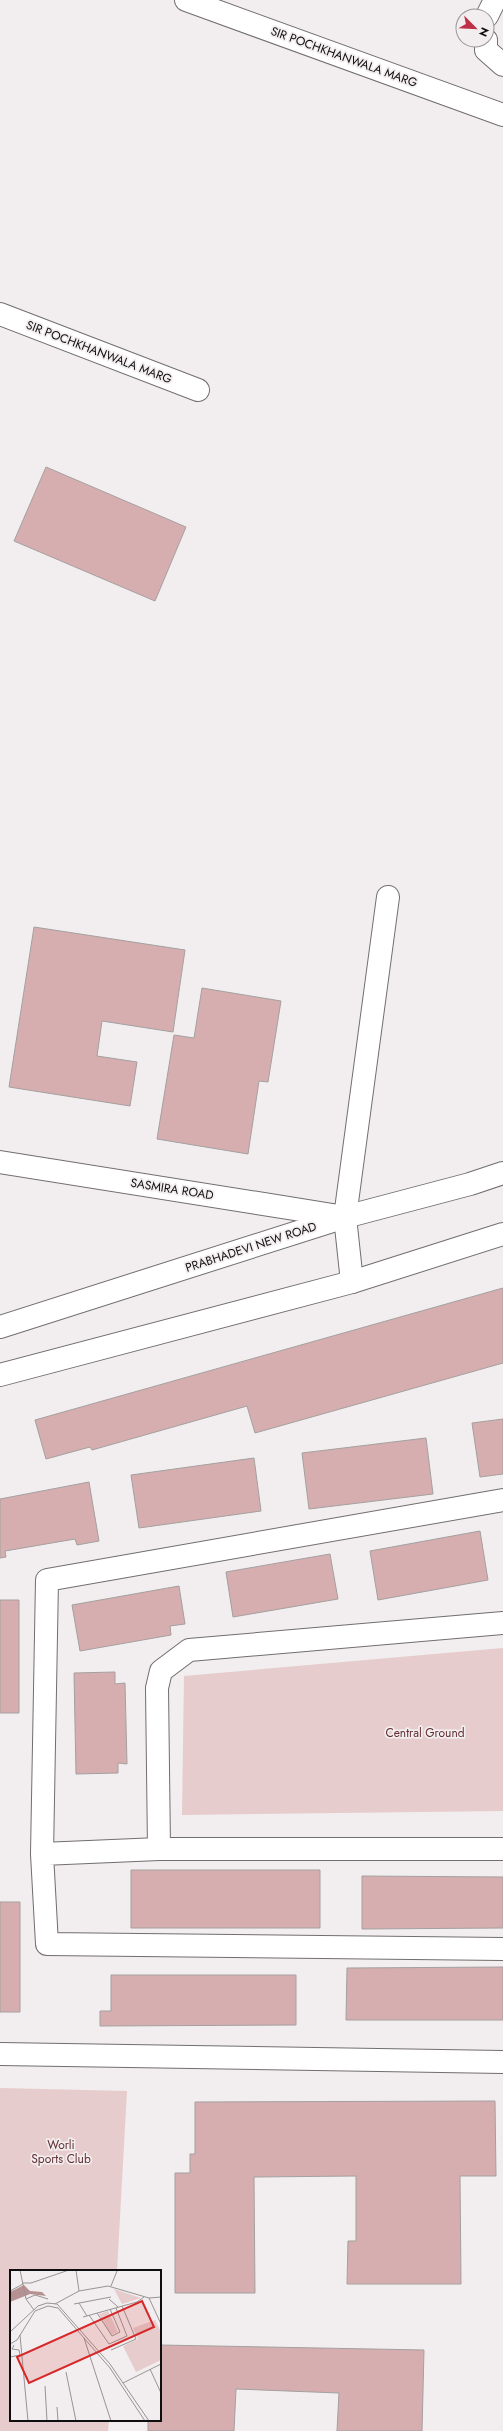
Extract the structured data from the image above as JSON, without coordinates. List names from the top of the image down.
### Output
{
  "streets": {
    "street": ["SIR POCHKHANWALA MARG", "SASMIRA ROAD", "PRABHADEVI NEW ROAD"]
  },
  "crossings": [
    ["SASMIRA ROAD", "PRABHADEVI NEW ROAD"]
  ],
  "parks": ["Central Ground", "Worli Sports Club"],
  "north": "bottom right"
}
